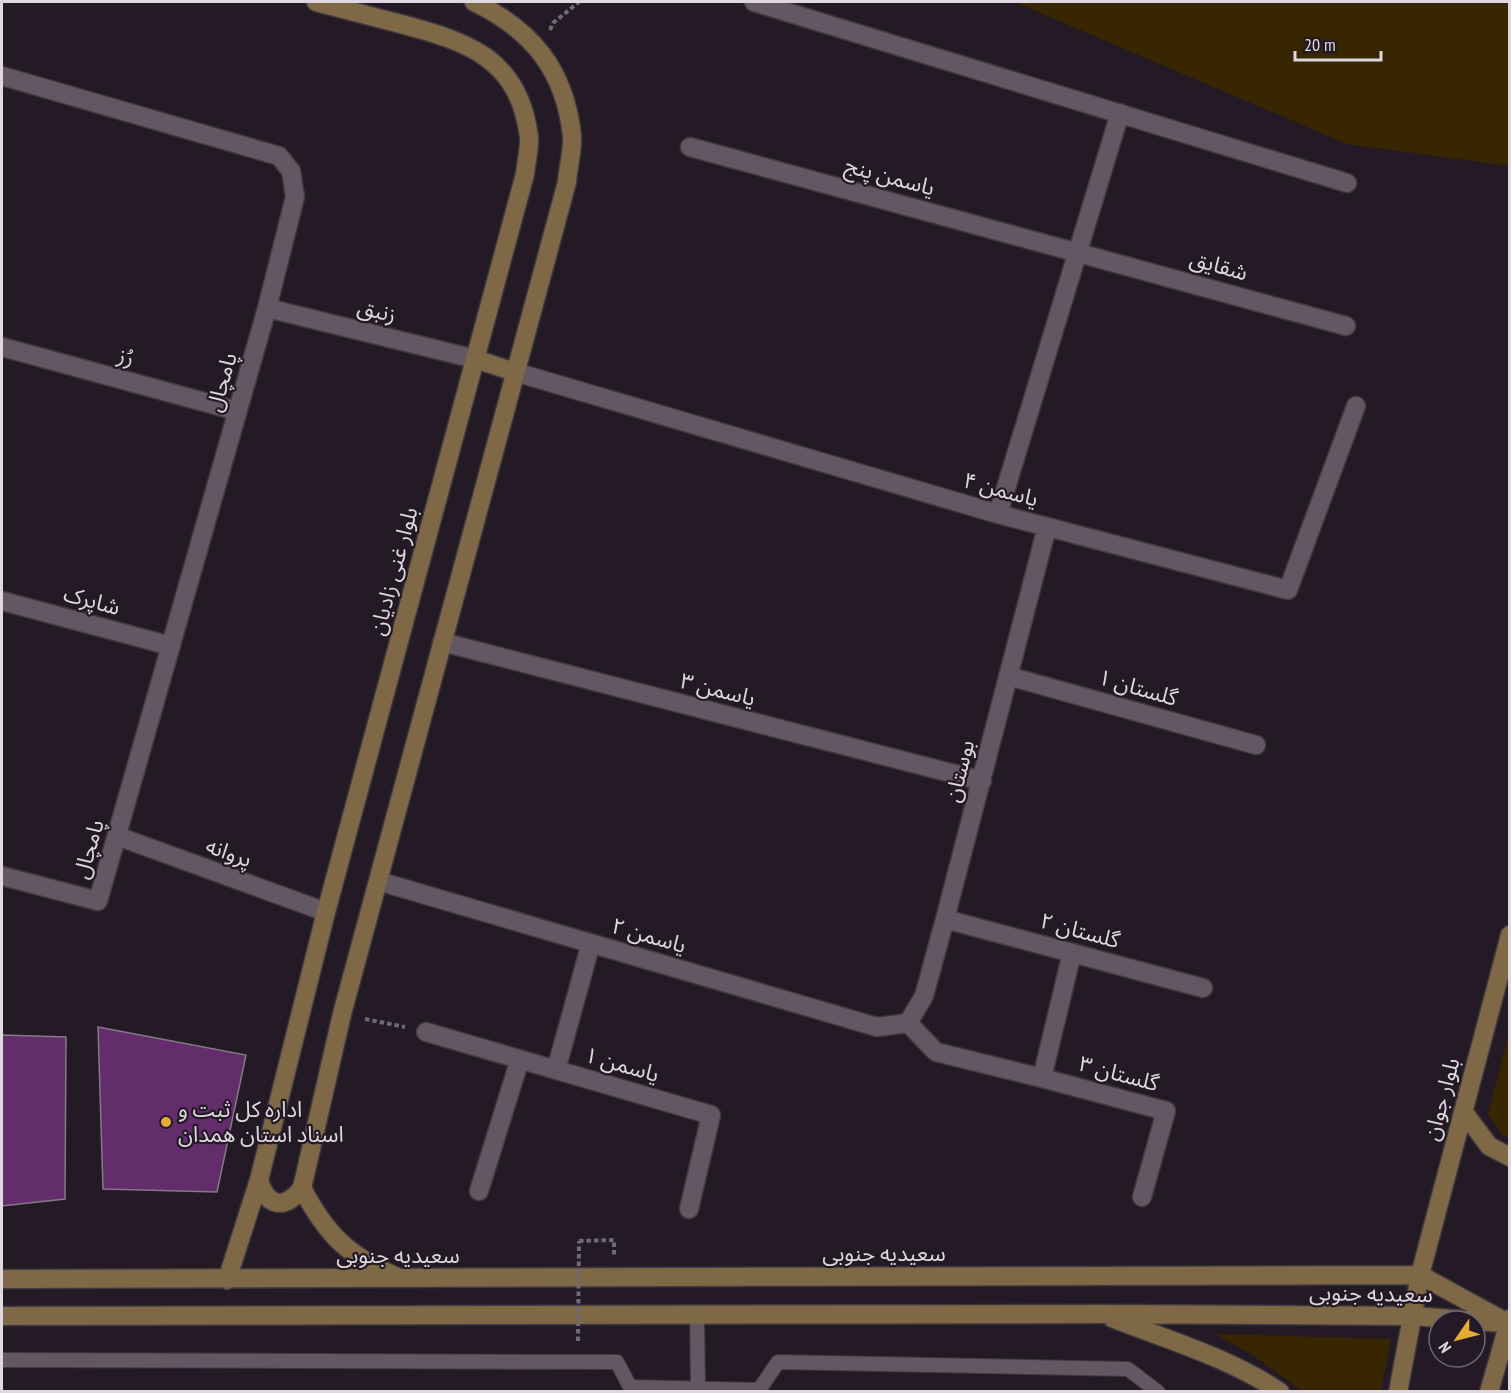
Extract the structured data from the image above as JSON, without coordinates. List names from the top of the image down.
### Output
{
  "streets": {
    "main road": ["بلوار غنی زادیان", "بلوار جوان", "سعیدیه جنوبی"],
    "street": [
      "یاسمن پنج",
      "شقایق",
      "زنبق",
      "رُز",
      "پامچال",
      "یاسمن ۴",
      "شاپرک",
      "گلستان ۱",
      "یاسمن ۳",
      "بوستان",
      "پروانه",
      "گلستان ۲",
      "یاسمن ۲",
      "یاسمن ۱",
      "گلستان ۳"
    ]
  },
  "crossings": [
    ["یاسمن پنج", "شقایق"],
    ["زنبق", "پامچال"],
    ["زنبق", "بلوار غنی زادیان"],
    ["رُز", "پامچال"],
    ["پامچال", "شاپرک"],
    ["پامچال", "پروانه"],
    ["یاسمن ۴", "بوستان"],
    ["بلوار غنی زادیان", "پروانه"],
    ["بلوار غنی زادیان", "سعیدیه جنوبی"],
    ["گلستان ۱", "بوستان"],
    ["یاسمن ۳", "بوستان"],
    ["بوستان", "گلستان ۲"],
    ["بوستان", "یاسمن ۲"],
    ["بوستان", "گلستان ۳"],
    ["گلستان ۲", "گلستان ۳"],
    ["یاسمن ۲", "گلستان ۳"],
    ["بلوار جوان", "سعیدیه جنوبی"]
  ],
  "places": ["اداره کل ثبت و اسناد استان همدان"],
  "scale_bar": "20 m",
  "north": "bottom left"
}
